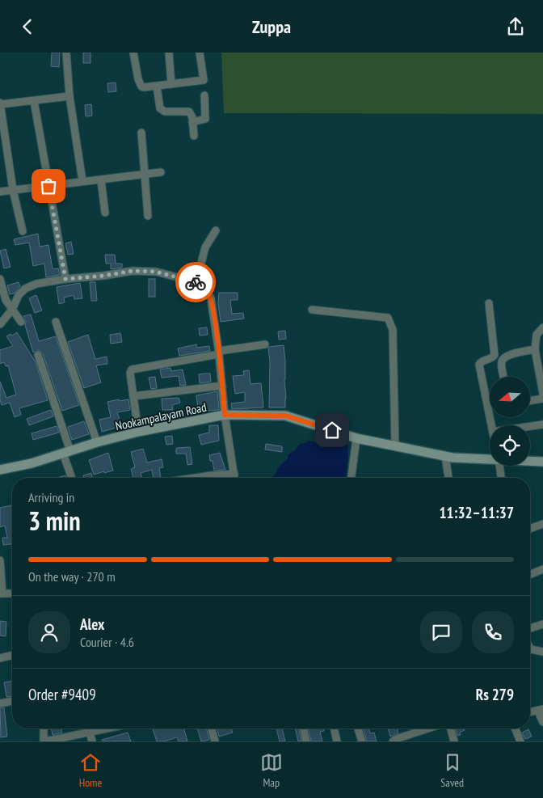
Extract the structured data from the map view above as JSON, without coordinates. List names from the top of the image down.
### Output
{
  "streets": {
    "street": ["Nookampalayam Road"]
  },
  "north": "left",
  "page": {
    "header": "Zuppa",
    "heading": ["3 min", "Arriving in", "11:32–11:37"],
    "panel": [
      "Alex",
      "Courier · 4.6",
      "Order #9409",
      "Rs 279"
    ],
    "bar": "On the way · 270 m",
    "tabs": ["Home", "Map", "Saved"]
  }
}
